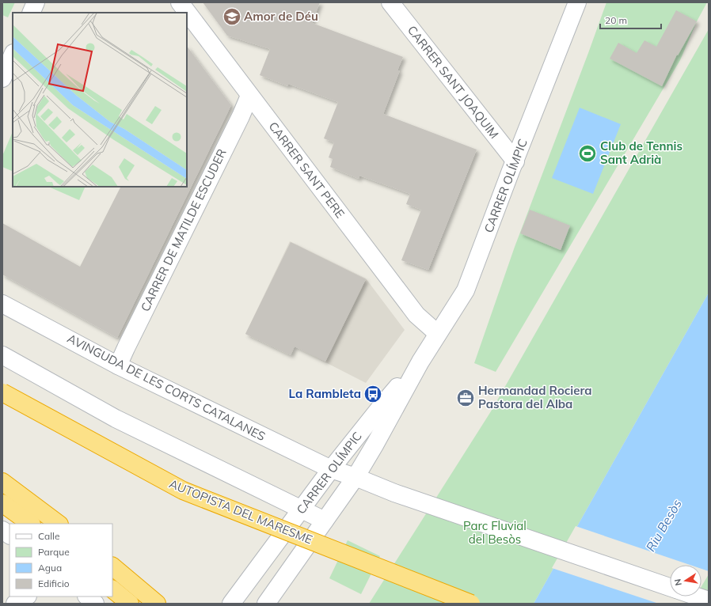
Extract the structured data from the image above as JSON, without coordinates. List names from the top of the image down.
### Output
{
  "streets": {
    "highway": ["AUTOPISTA DEL MARESME"],
    "street": [
      "CARRER SANT JOAQUIM",
      "CARRER SANT PERE",
      "CARRER OLÍMPIC",
      "CARRER DE MATILDE ESCUDER",
      "AVINGUDA DE LES CORTS CATALANES"
    ]
  },
  "crossings": [
    ["CARRER SANT JOAQUIM", "CARRER OLÍMPIC"],
    ["CARRER SANT PERE", "CARRER OLÍMPIC"],
    ["CARRER SANT PERE", "CARRER DE MATILDE ESCUDER"],
    ["CARRER OLÍMPIC", "AVINGUDA DE LES CORTS CATALANES"],
    ["CARRER DE MATILDE ESCUDER", "AVINGUDA DE LES CORTS CATALANES"]
  ],
  "water": ["Riu Besòs"],
  "parks": ["Parc Fluvial del Besòs"],
  "places": {
    "school or university": ["Amor de Déu"],
    "sports": ["Club de Tennis Sant Adrià"],
    "bus stop": ["La Rambleta"],
    "office": ["Hermandad Rociera Pastora del Alba"]
  },
  "legend": [
    "Calle",
    "Parque",
    "Agua",
    "Edificio"
  ],
  "scale_bar": "20 m",
  "north": "left"
}
